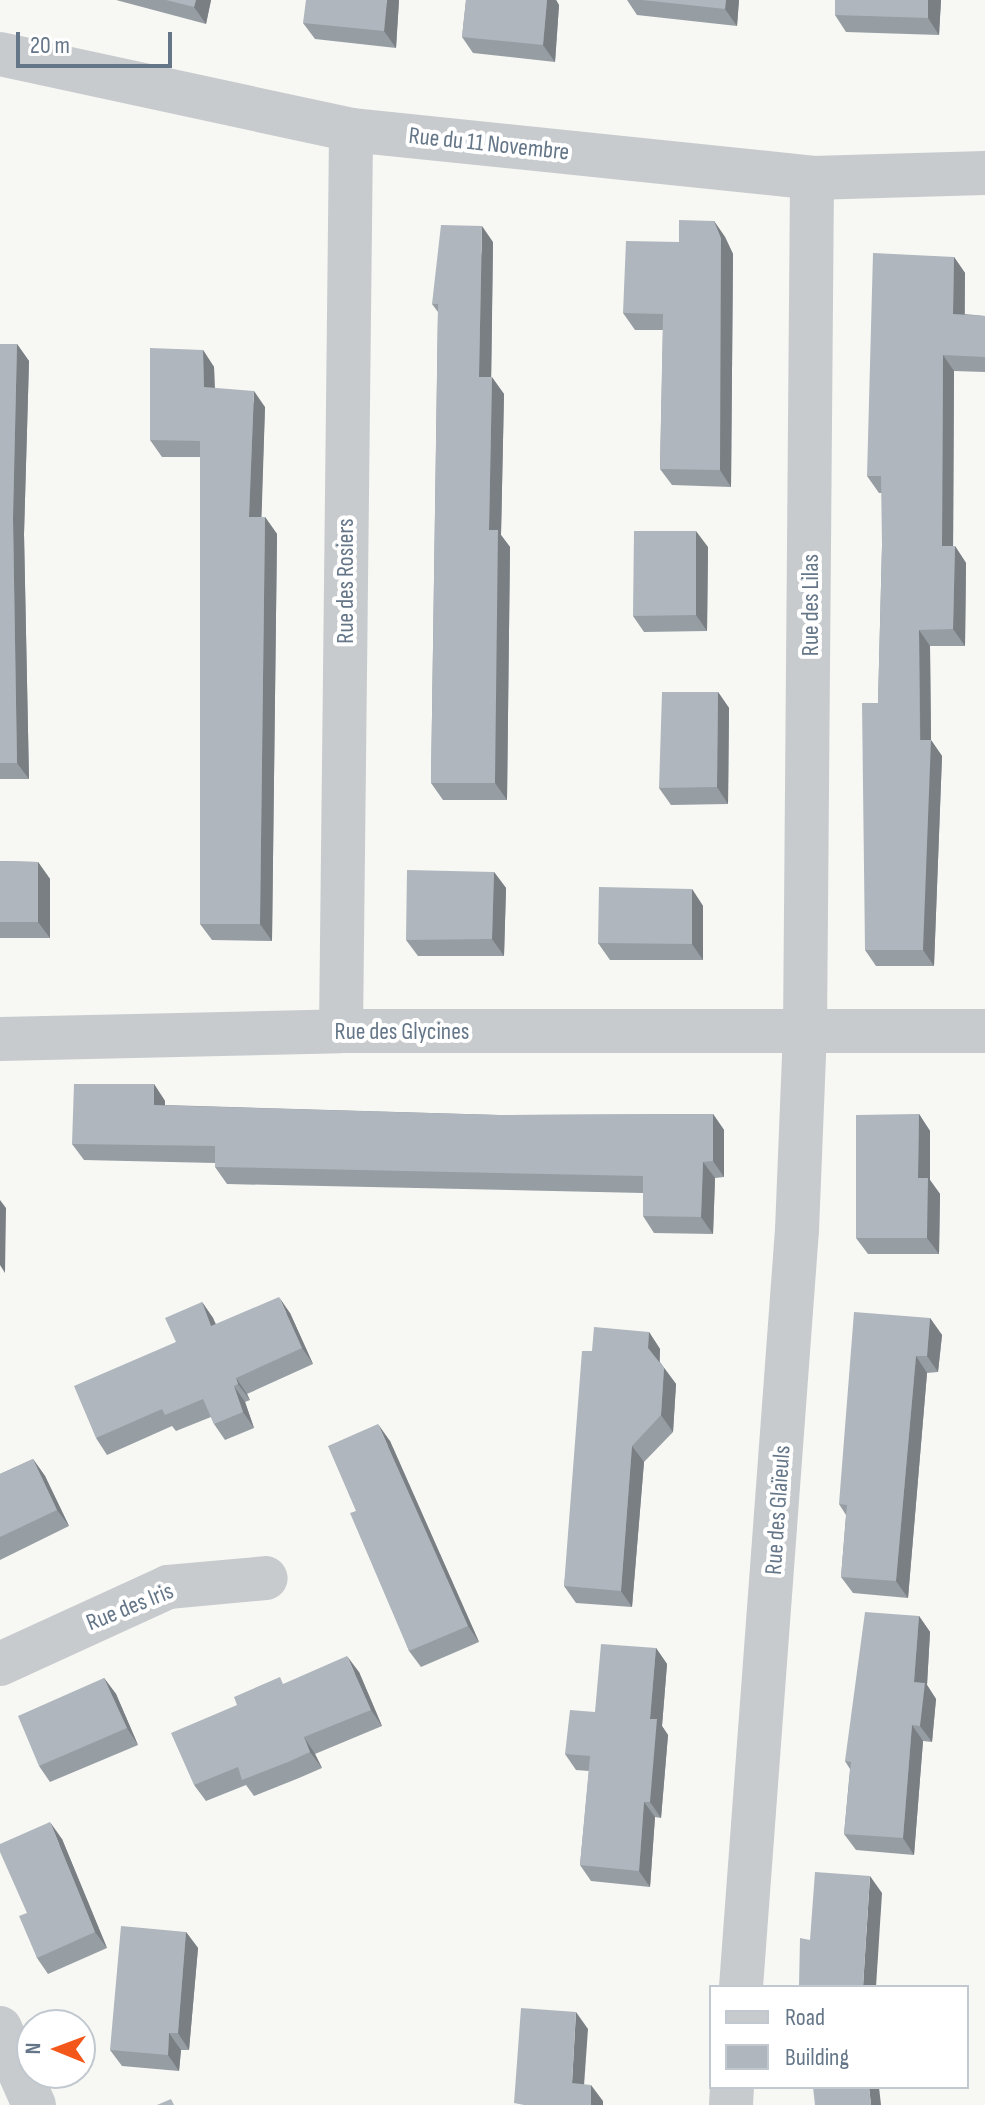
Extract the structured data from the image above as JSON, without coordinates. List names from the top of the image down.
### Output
{
  "streets": {
    "street": [
      "Rue du 11 Novembre",
      "Rue des Rosiers",
      "Rue des Lilas",
      "Rue des Glycines",
      "Rue des Glaïeuls",
      "Rue des Iris"
    ]
  },
  "crossings": [
    ["Rue du 11 Novembre", "Rue des Rosiers"],
    ["Rue du 11 Novembre", "Rue des Lilas"],
    ["Rue des Rosiers", "Rue des Glycines"],
    ["Rue des Lilas", "Rue des Glycines"],
    ["Rue des Lilas", "Rue des Glaïeuls"],
    ["Rue des Glycines", "Rue des Glaïeuls"]
  ],
  "legend": ["Road", "Building"],
  "scale_bar": "20 m",
  "north": "left"
}
